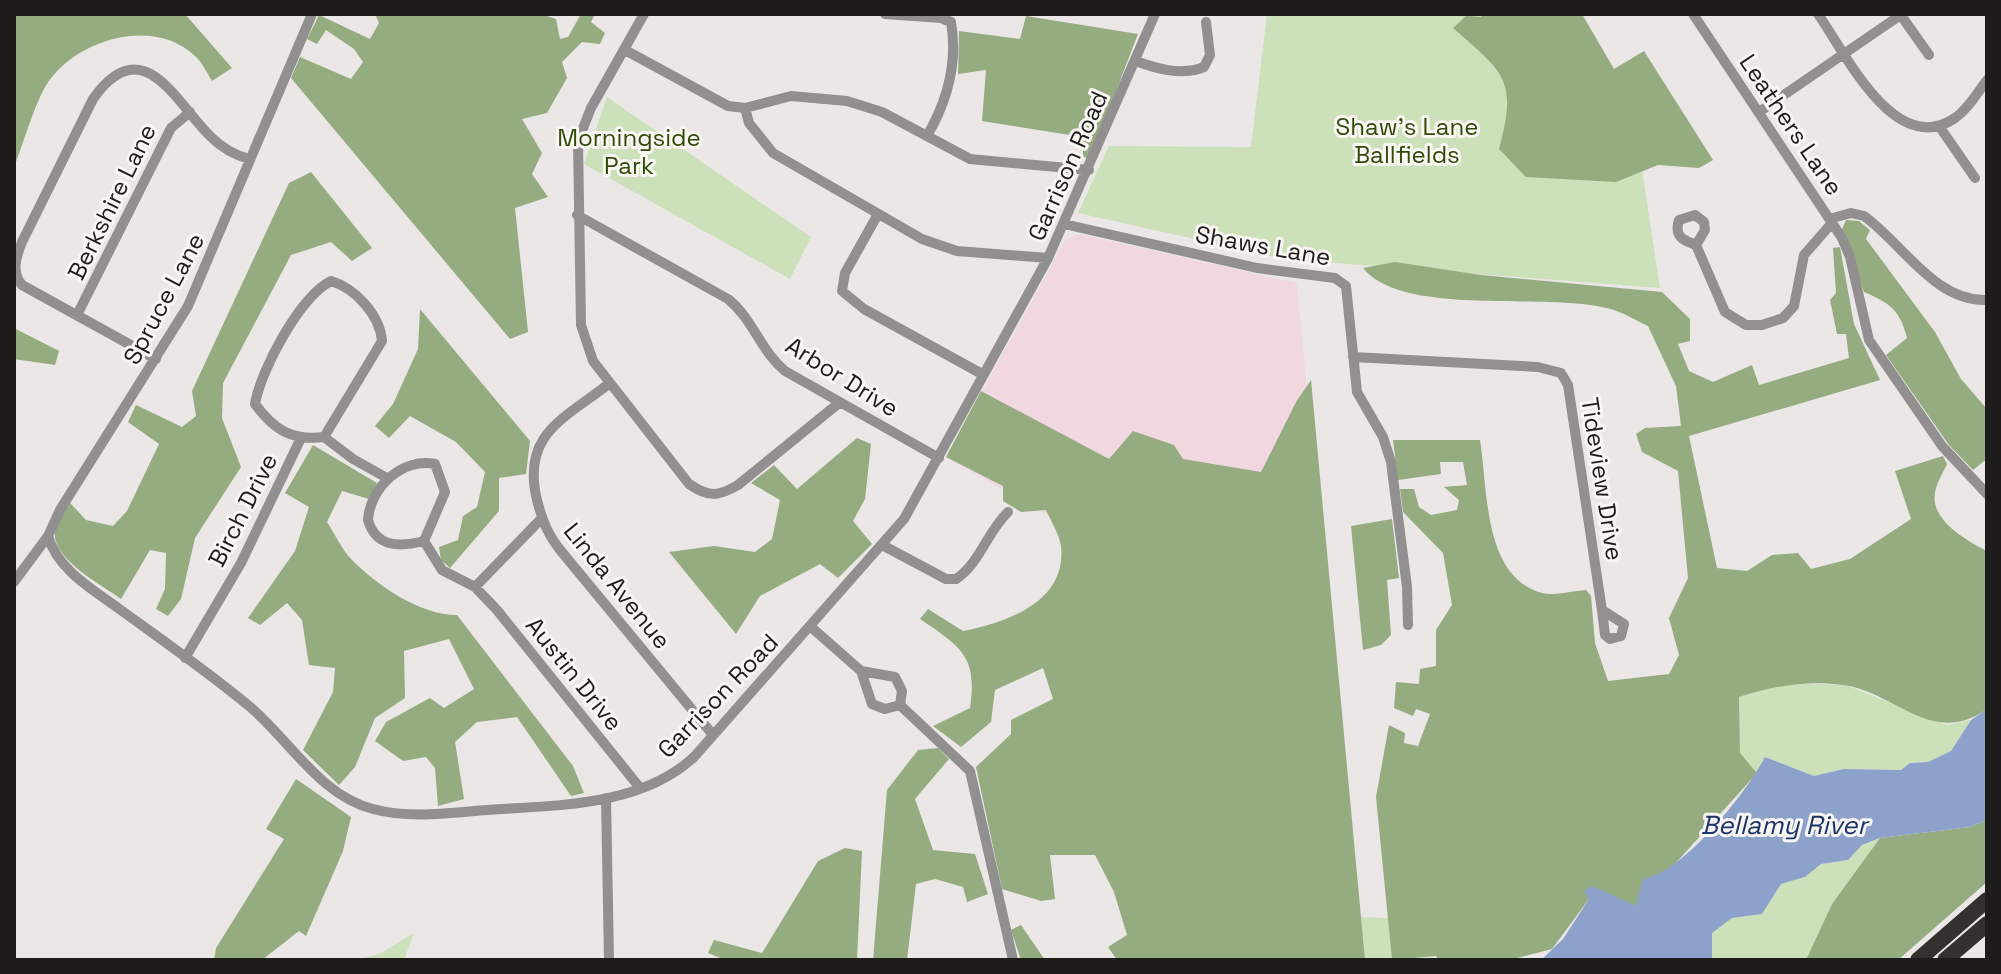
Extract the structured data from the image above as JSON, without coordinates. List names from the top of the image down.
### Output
{
  "streets": {
    "street": [
      "Leathers Lane",
      "Garrison Road",
      "Berkshire Lane",
      "Shaws Lane",
      "Spruce Lane",
      "Arbor Drive",
      "Tideview Drive",
      "Birch Drive",
      "Linda Avenue",
      "Austin Drive"
    ]
  },
  "crossings": [
    ["Garrison Road", "Shaws Lane"],
    ["Garrison Road", "Spruce Lane"],
    ["Garrison Road", "Arbor Drive"],
    ["Garrison Road", "Birch Drive"],
    ["Garrison Road", "Linda Avenue"],
    ["Garrison Road", "Austin Drive"],
    ["Shaws Lane", "Tideview Drive"]
  ],
  "water": ["Bellamy River"],
  "parks": ["Shaw’s Lane Ballfields", "Morningside Park"]
}
